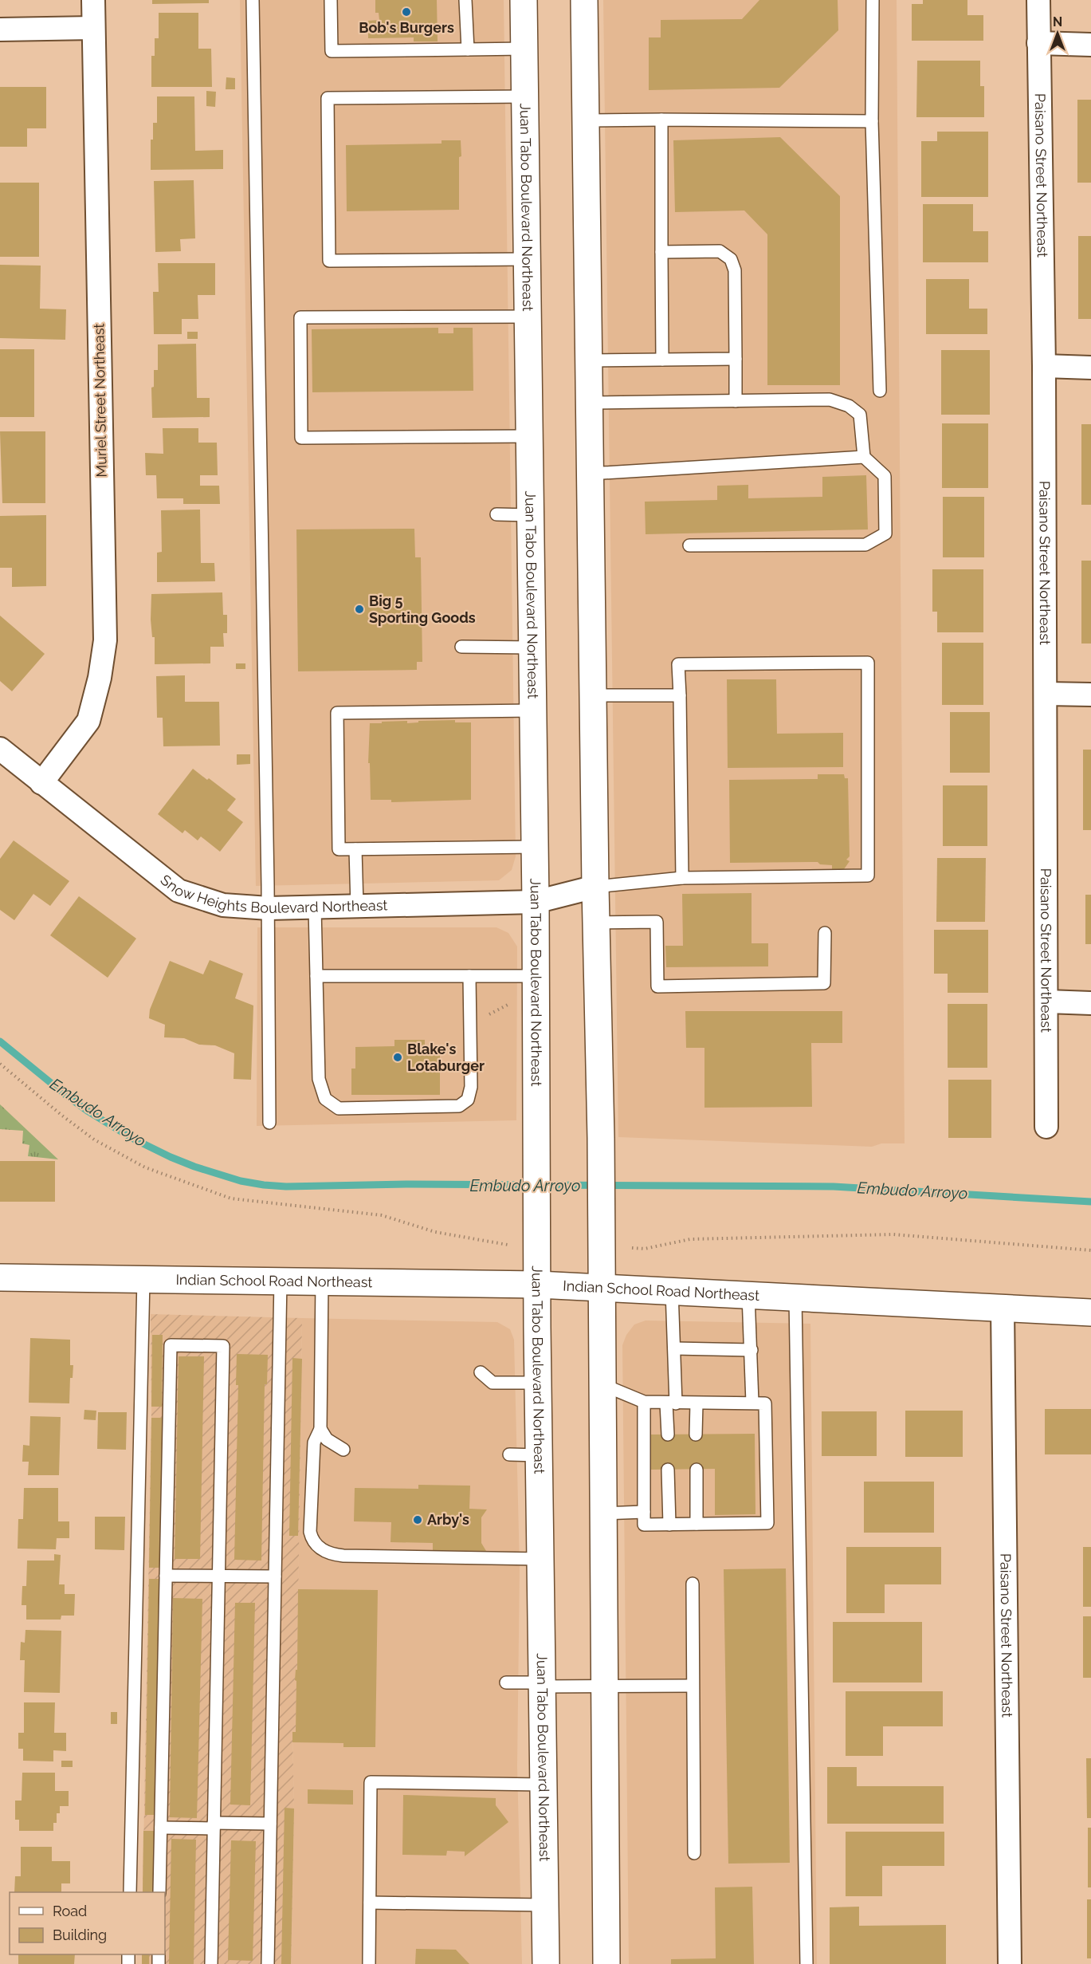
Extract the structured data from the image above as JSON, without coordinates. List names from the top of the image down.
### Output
{
  "streets": {
    "main road": ["Juan Tabo Boulevard Northeast", "Indian School Road Northeast"],
    "street": ["Paisano Street Northeast", "Muriel Street Northeast", "Snow Heights Boulevard Northeast"]
  },
  "crossings": [
    ["Paisano Street Northeast", "Indian School Road Northeast"],
    ["Juan Tabo Boulevard Northeast", "Snow Heights Boulevard Northeast"],
    ["Juan Tabo Boulevard Northeast", "Indian School Road Northeast"],
    ["Muriel Street Northeast", "Snow Heights Boulevard Northeast"]
  ],
  "water": ["Embudo Arroyo"],
  "places": [
    "Bob's Burgers",
    "Big 5 Sporting Goods",
    "Blake's Lotaburger",
    "Arby's"
  ],
  "legend": ["Road", "Building"],
  "north": "top"
}
